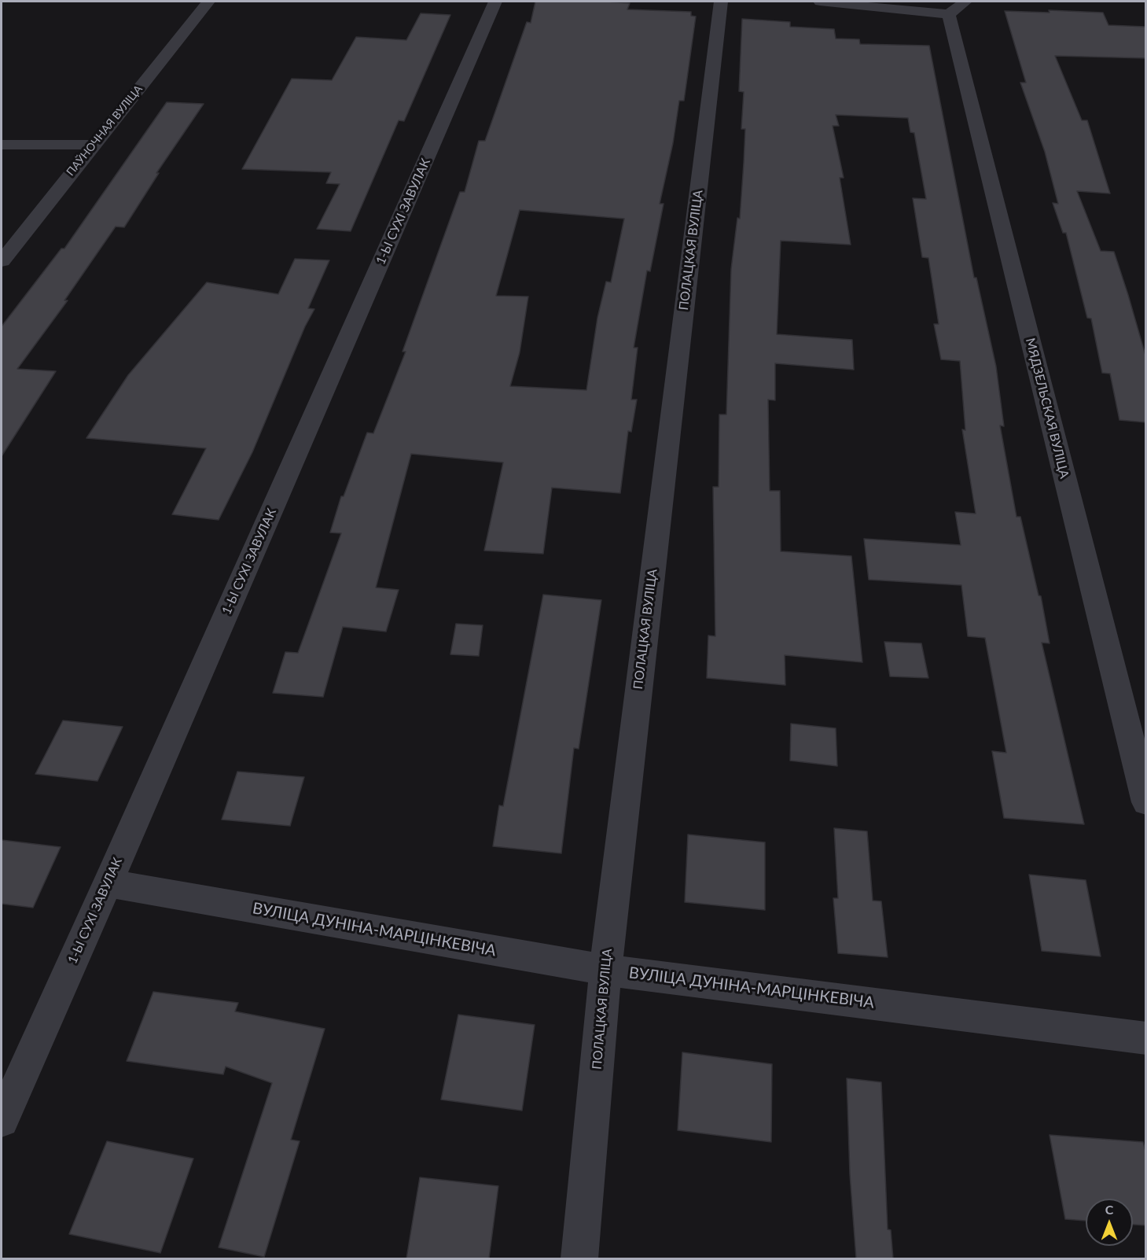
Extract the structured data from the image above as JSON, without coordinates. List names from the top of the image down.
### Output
{
  "streets": {
    "street": [
      "ПАЎНОЧНАЯ ВУЛІЦА",
      "1-Ы СУХІ ЗАВУЛАК",
      "ПОЛАЦКАЯ ВУЛІЦА",
      "МЯДЗЕЛЬСКАЯ ВУЛІЦА",
      "ВУЛІЦА ДУНІНА-МАРЦІНКЕВІЧА"
    ]
  },
  "crossings": [
    ["1-Ы СУХІ ЗАВУЛАК", "ВУЛІЦА ДУНІНА-МАРЦІНКЕВІЧА"],
    ["ПОЛАЦКАЯ ВУЛІЦА", "ВУЛІЦА ДУНІНА-МАРЦІНКЕВІЧА"]
  ],
  "north": "top"
}
